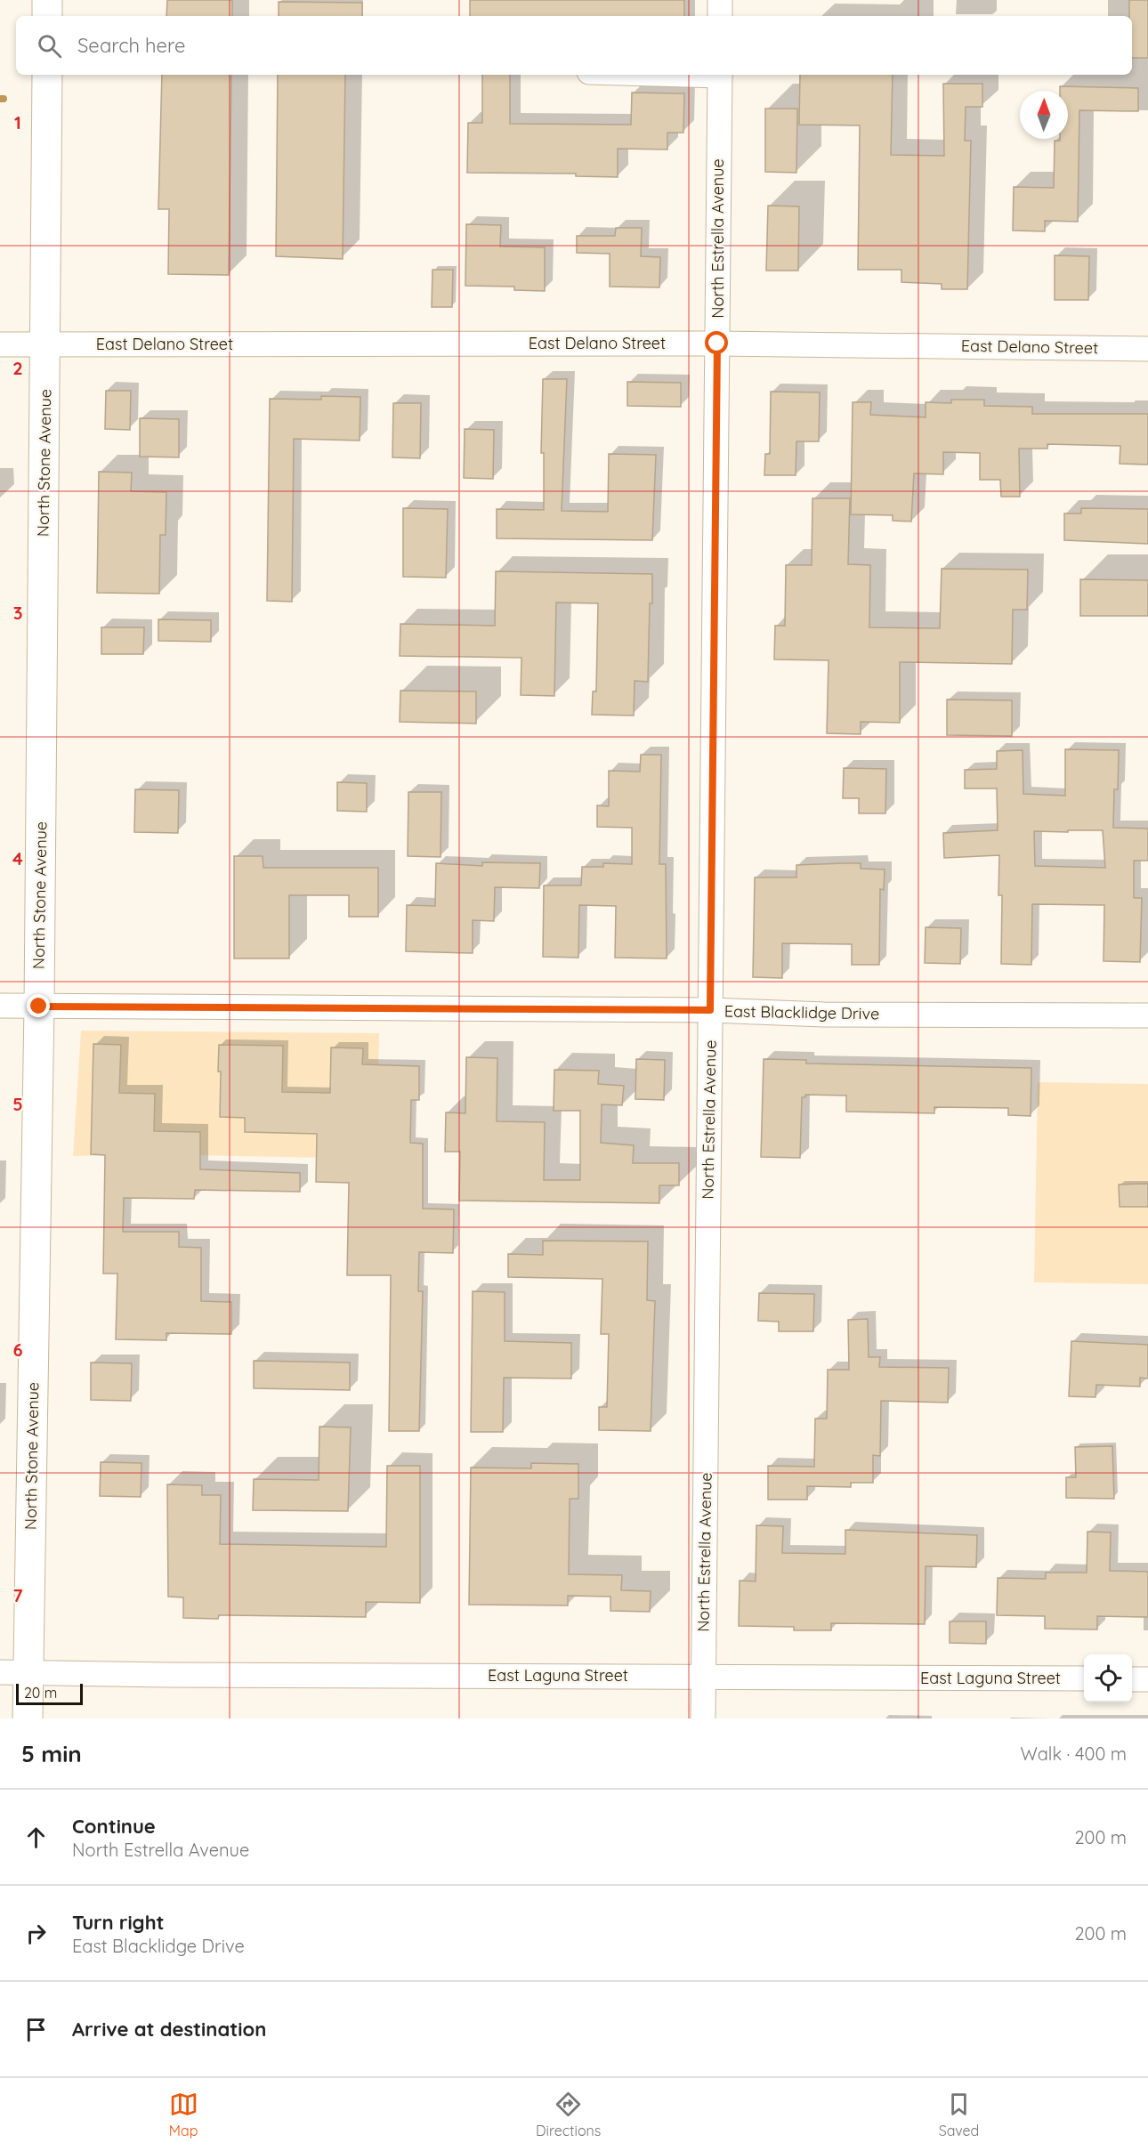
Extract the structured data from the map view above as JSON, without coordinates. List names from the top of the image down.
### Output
{
  "streets": {
    "main road": ["North Stone Avenue"],
    "street": [
      "North Estrella Avenue",
      "East Delano Street",
      "East Blacklidge Drive",
      "East Laguna Street"
    ]
  },
  "crossings": [
    ["North Estrella Avenue", "East Delano Street"],
    ["North Estrella Avenue", "East Blacklidge Drive"],
    ["North Estrella Avenue", "East Laguna Street"],
    ["East Delano Street", "North Stone Avenue"],
    ["North Stone Avenue", "East Blacklidge Drive"],
    ["North Stone Avenue", "East Laguna Street"]
  ],
  "scale_bar": "20 m",
  "north": "top",
  "page": {
    "search": "Search here",
    "scale": "20 m",
    "heading": ["5 min", "Walk · 400 m"],
    "list": [
      ["Continue", "North Estrella Avenue", "200 m"],
      ["Turn right", "East Blacklidge Drive", "200 m"],
      "Arrive at destination"
    ],
    "nav": ["Map", "Directions", "Saved"]
  },
  "grid": {
    "rows": [
      "1",
      "2",
      "3",
      "4",
      "5",
      "6",
      "7"
    ]
  }
}
